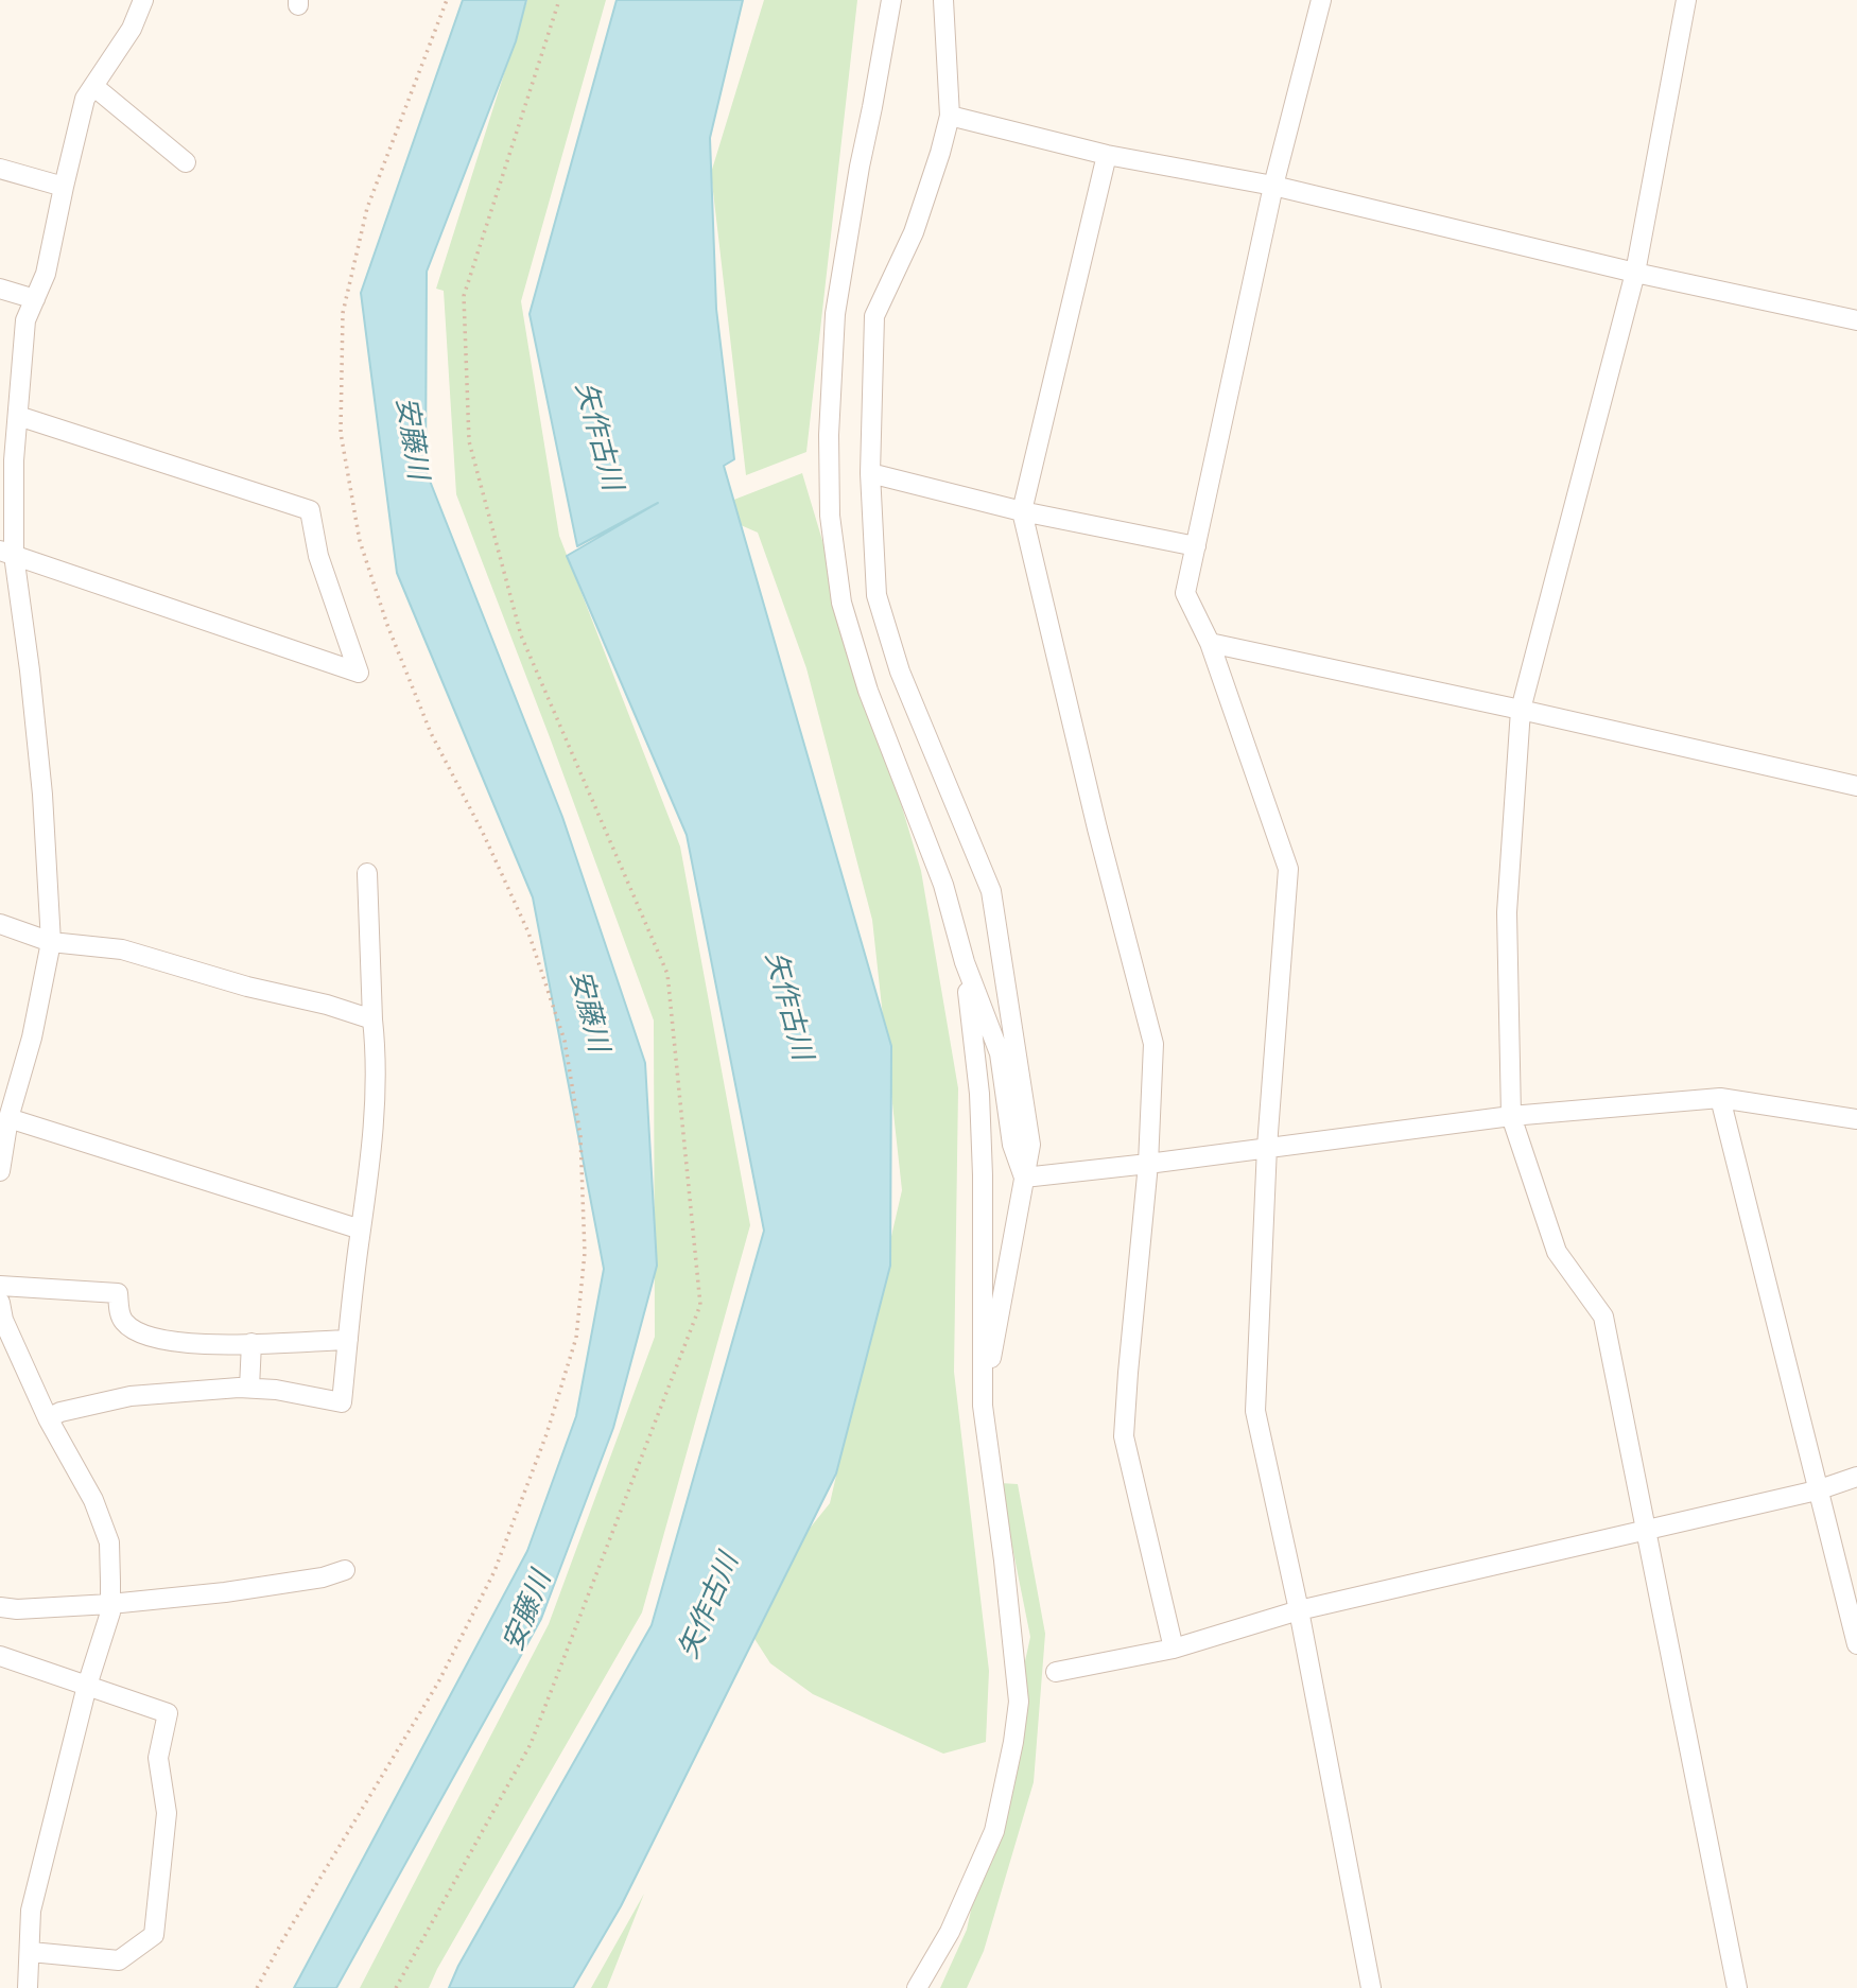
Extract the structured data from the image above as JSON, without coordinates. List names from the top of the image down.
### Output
{
  "water": ["矢作古川", "安藤川"]
}
